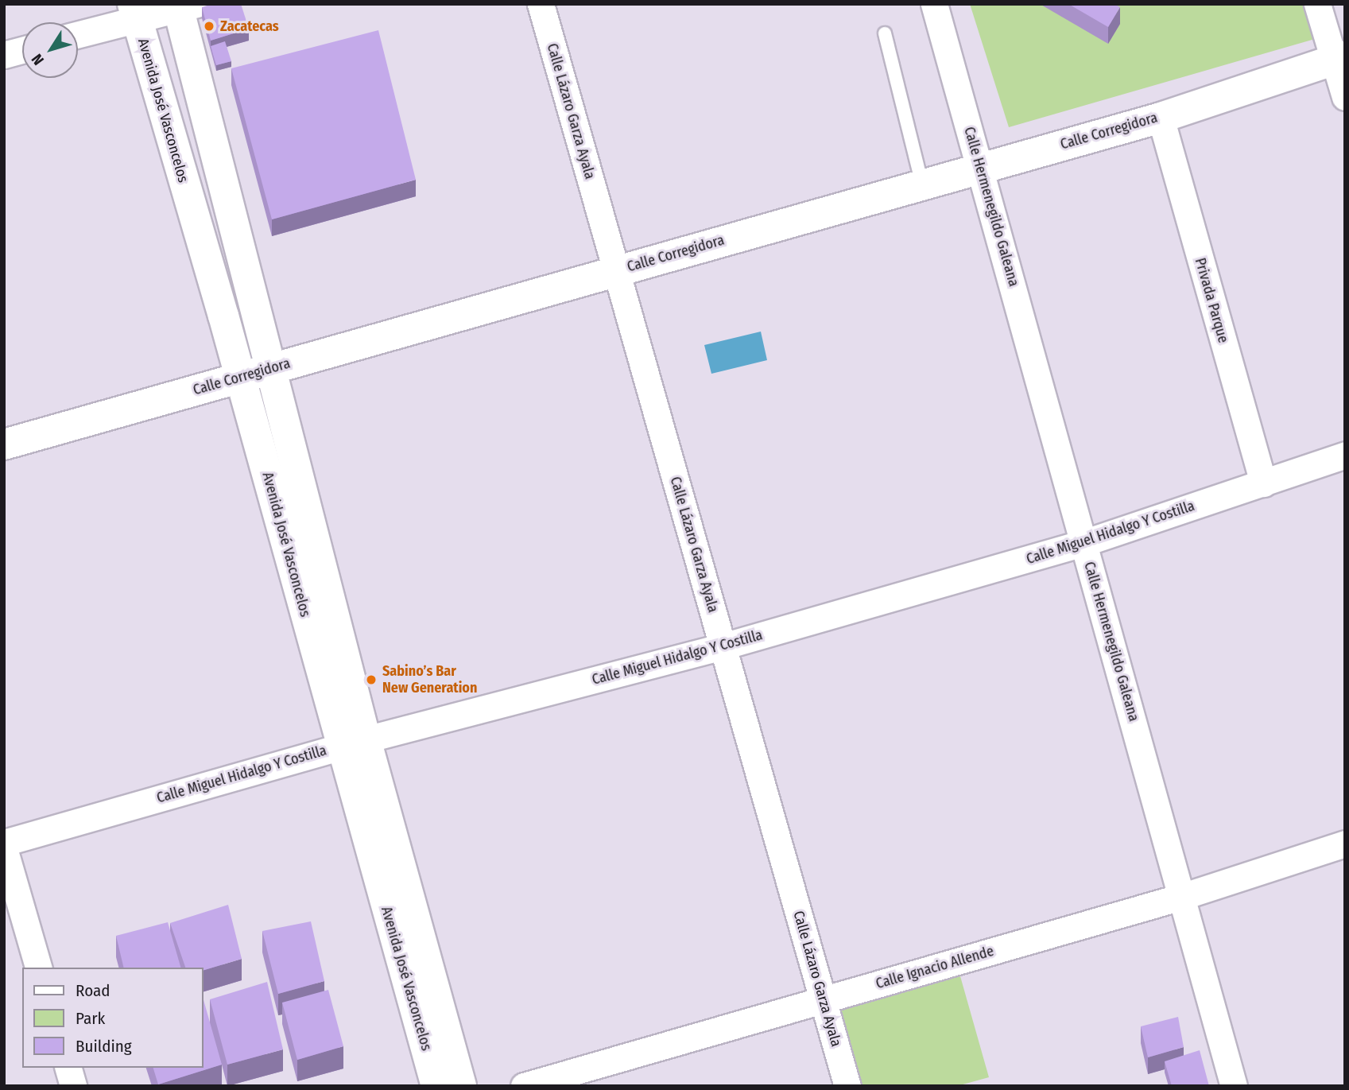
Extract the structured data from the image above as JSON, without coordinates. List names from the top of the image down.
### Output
{
  "streets": {
    "main road": ["Avenida José Vasconcelos", "Calle Corregidora"],
    "street": [
      "Calle Lázaro Garza Ayala",
      "Calle Hermenegildo Galeana",
      "Privada Parque",
      "Calle Miguel Hidalgo Y Costilla",
      "Calle Ignacio Allende"
    ]
  },
  "crossings": [
    ["Avenida José Vasconcelos", "Calle Corregidora"],
    ["Avenida José Vasconcelos", "Calle Miguel Hidalgo Y Costilla"],
    ["Calle Lázaro Garza Ayala", "Calle Corregidora"],
    ["Calle Lázaro Garza Ayala", "Calle Miguel Hidalgo Y Costilla"],
    ["Calle Lázaro Garza Ayala", "Calle Ignacio Allende"],
    ["Calle Corregidora", "Calle Hermenegildo Galeana"],
    ["Calle Corregidora", "Privada Parque"],
    ["Calle Hermenegildo Galeana", "Calle Miguel Hidalgo Y Costilla"],
    ["Calle Hermenegildo Galeana", "Calle Ignacio Allende"],
    ["Privada Parque", "Calle Miguel Hidalgo Y Costilla"]
  ],
  "places": ["Zacatecas", "Sabino’s Bar New Generation"],
  "legend": ["Road", "Park", "Building"],
  "north": "bottom left"
}
